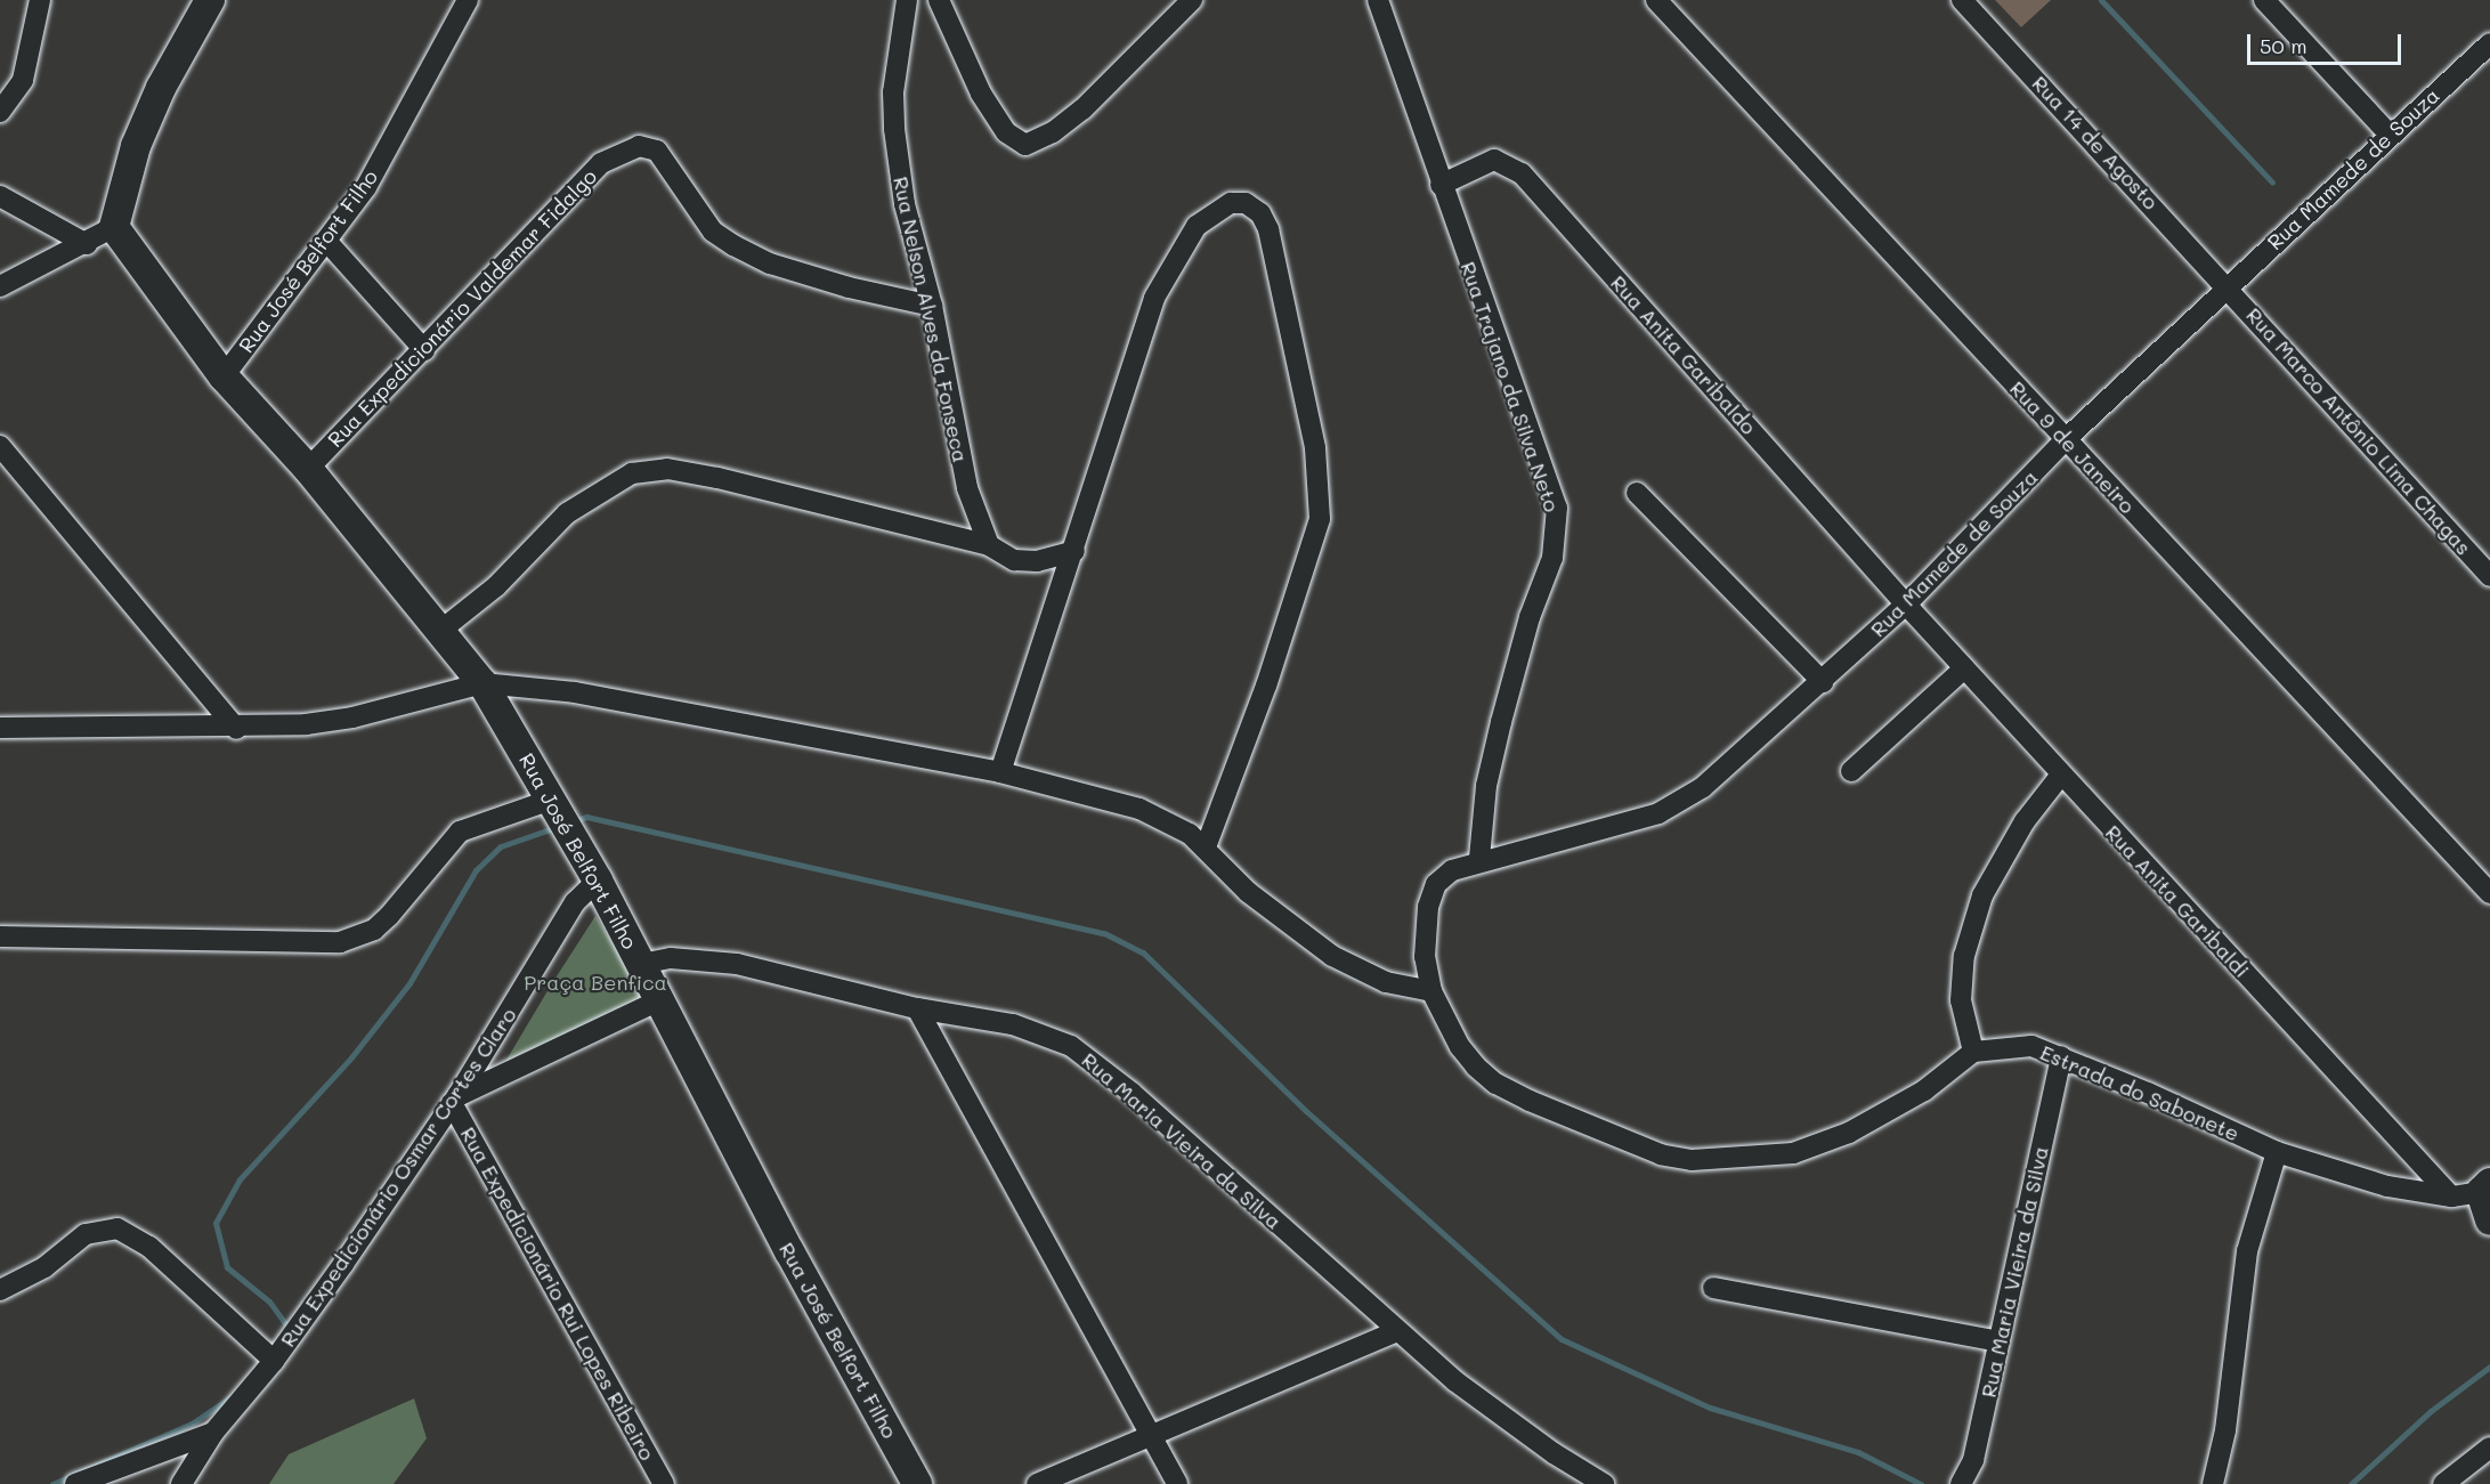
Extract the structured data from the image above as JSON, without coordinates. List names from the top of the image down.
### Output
{
  "streets": {
    "street": [
      "Rua 14 de Agosto",
      "Rua Mamede de Souza",
      "Rua José Belfort Filho",
      "Rua Expedicionário Valdemar Fidalgo",
      "Rua Nelson Alves da Fonseca",
      "Rua Anita Garibaldo",
      "Rua Trajano da Silva Neto",
      "Rua Marco Antônio Lima Chagas",
      "Rua 9 de Janeiro",
      "Rua Anita Garibaldi",
      "Estrada do Sabonete",
      "Rua Maria Vieira da Silva",
      "Rua Expedicionário Osmar Cortes Claro",
      "Rua Expedicionário Rui Lopes Ribeiro"
    ]
  },
  "crossings": [
    ["Rua 14 de Agosto", "Rua Mamede de Souza"],
    ["Rua 14 de Agosto", "Rua Marco Antônio Lima Chagas"],
    ["Rua Mamede de Souza", "Rua Anita Garibaldo"],
    ["Rua Mamede de Souza", "Rua Trajano da Silva Neto"],
    ["Rua Mamede de Souza", "Rua Marco Antônio Lima Chagas"],
    ["Rua Mamede de Souza", "Rua 9 de Janeiro"],
    ["Rua Mamede de Souza", "Rua Anita Garibaldi"],
    ["Rua José Belfort Filho", "Rua Expedicionário Valdemar Fidalgo"],
    ["Rua José Belfort Filho", "Rua Maria Vieira da Silva"],
    ["Rua José Belfort Filho", "Rua Expedicionário Osmar Cortes Claro"],
    ["Rua Expedicionário Valdemar Fidalgo", "Rua Nelson Alves da Fonseca"],
    ["Rua Anita Garibaldo", "Rua Trajano da Silva Neto"],
    ["Rua Anita Garibaldo", "Rua Anita Garibaldi"],
    ["Rua Anita Garibaldi", "Estrada do Sabonete"],
    ["Estrada do Sabonete", "Rua Maria Vieira da Silva"],
    ["Rua Expedicionário Osmar Cortes Claro", "Rua Expedicionário Rui Lopes Ribeiro"]
  ],
  "parks": ["Praça Benfica"],
  "scale_bar": "50 m"
}
